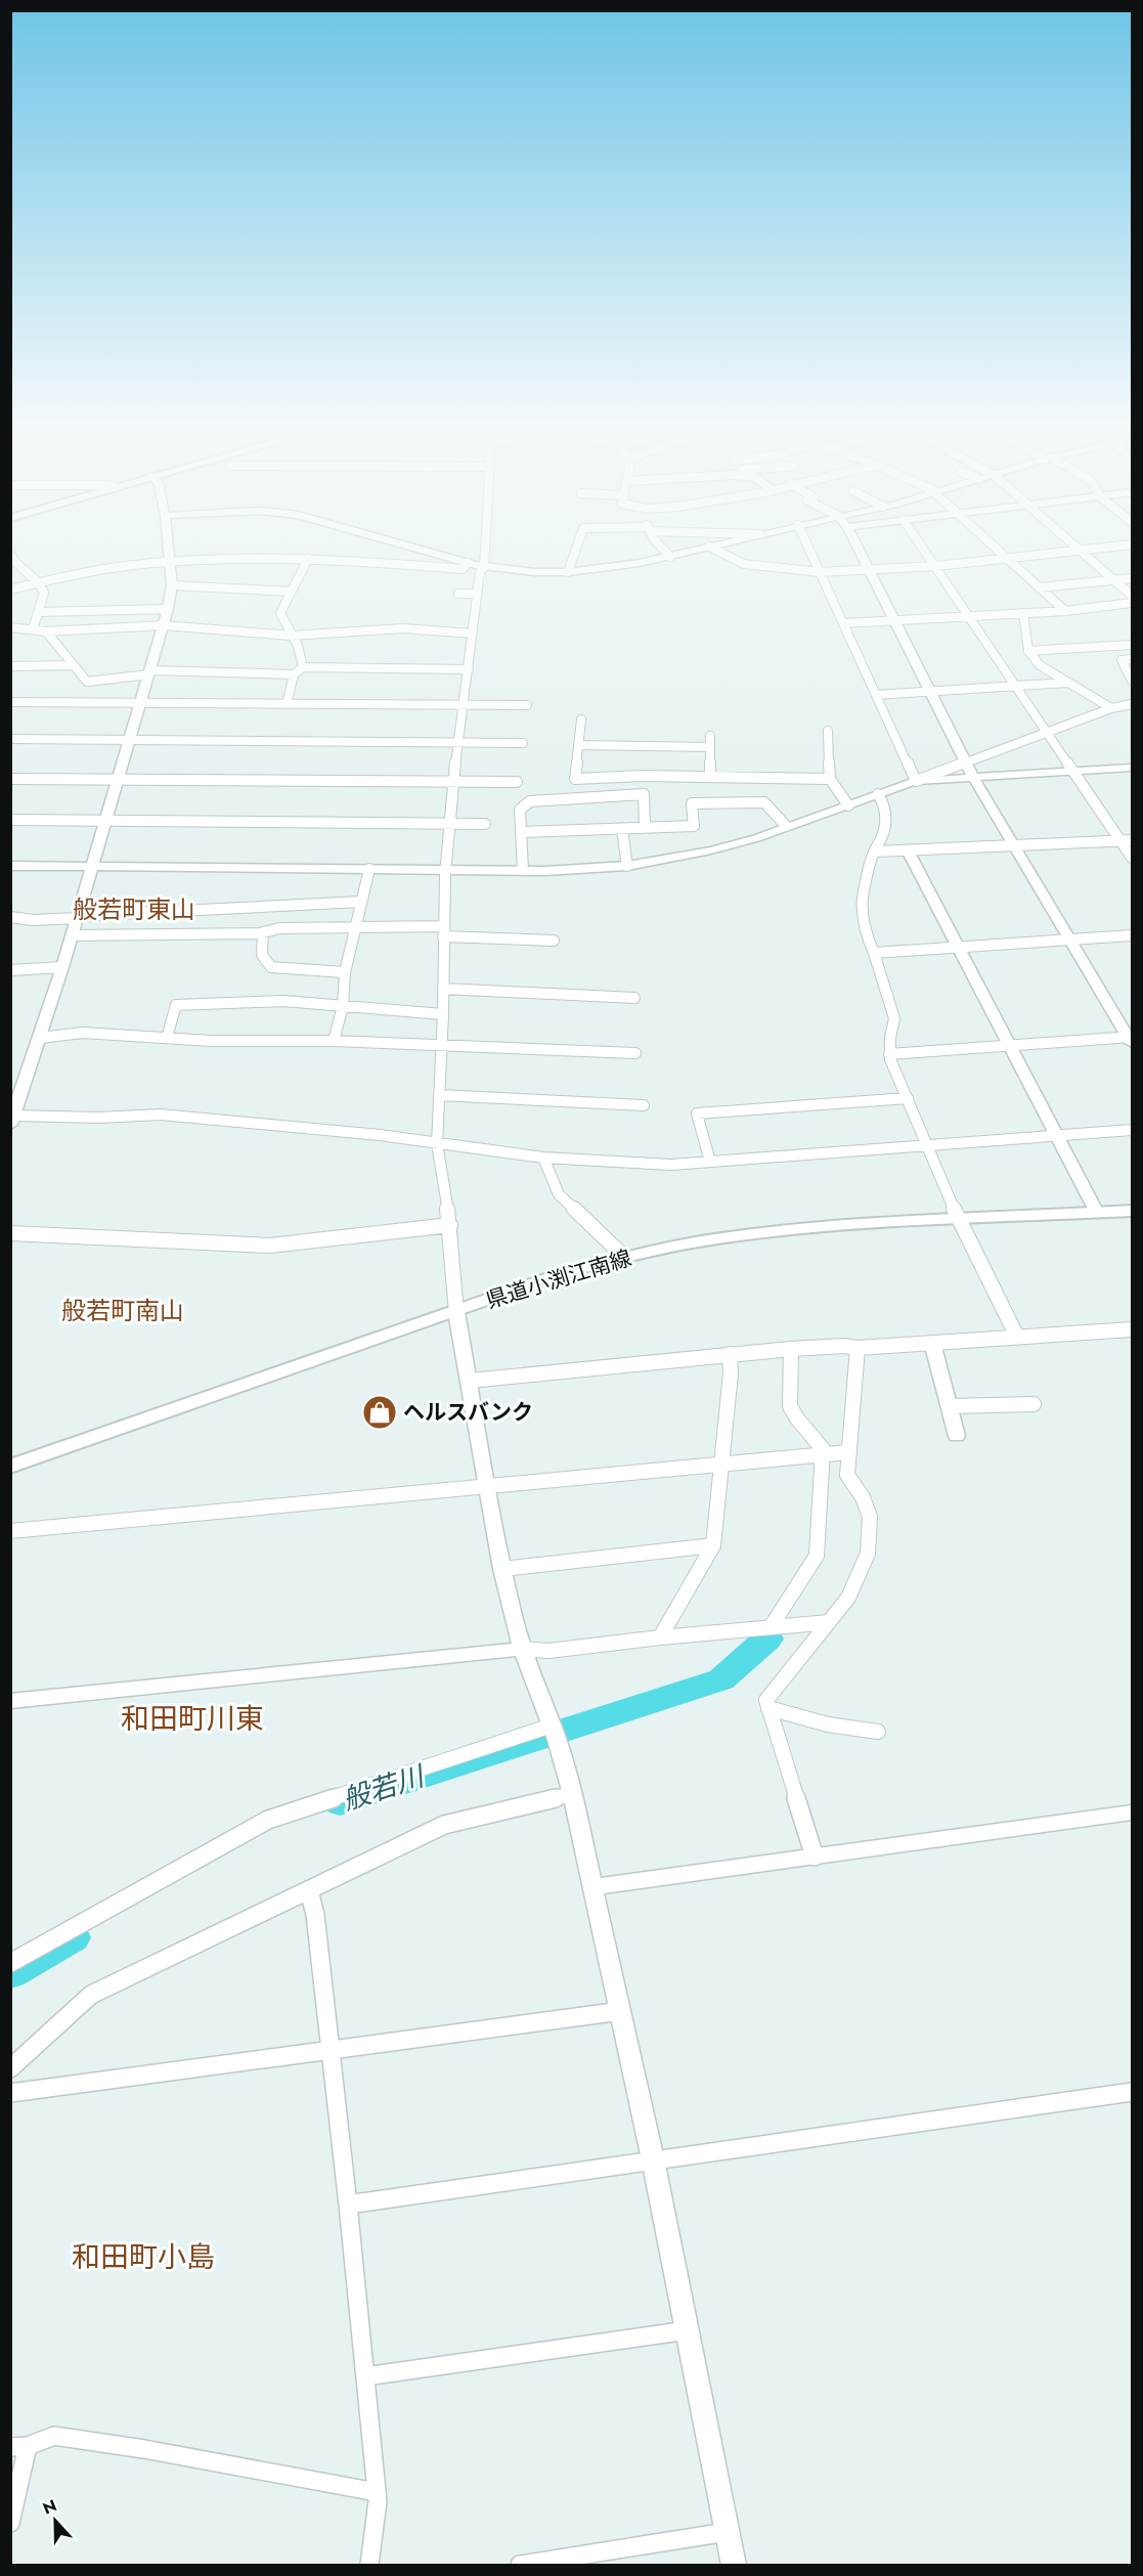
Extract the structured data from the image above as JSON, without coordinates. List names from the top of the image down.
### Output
{
  "streets": {
    "main road": ["県道小渕江南線"]
  },
  "districts": [
    "般若町東山",
    "般若町南山",
    "和田町川東",
    "和田町小島"
  ],
  "water": ["般若川"],
  "places": {
    "shop": ["ヘルスバンク"]
  },
  "north": "top"
}
